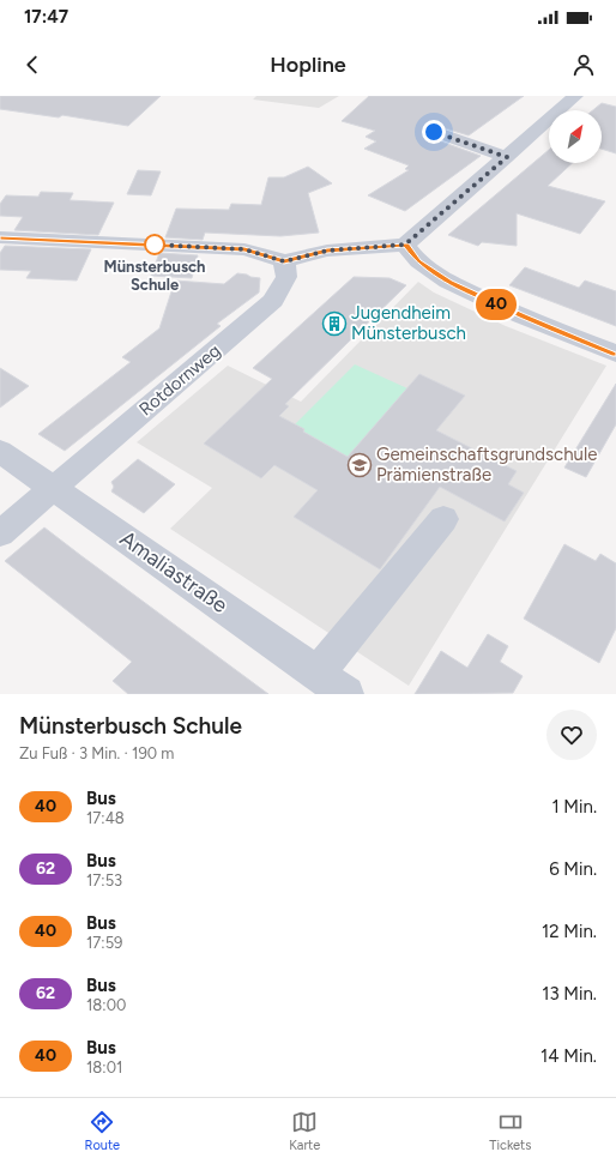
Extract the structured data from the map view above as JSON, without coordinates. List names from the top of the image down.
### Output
{
  "streets": {
    "street": ["Rotdornweg", "Amaliastraße"]
  },
  "crossings": [
    ["Rotdornweg", "Amaliastraße"]
  ],
  "places": {
    "other": ["Münsterbusch Schule"],
    "building": ["Jugendheim Münsterbusch"],
    "school or university": ["Gemeinschaftsgrundschule Prämienstraße"]
  },
  "lines": ["bus line 40"],
  "north": "top right",
  "page": {
    "status": "17:47",
    "header": "Hopline",
    "on_map": "40",
    "heading": ["Münsterbusch Schule", "Zu Fuß · 3 Min. · 190 m"],
    "list": [
      {
        "mark": "40",
        "name": "Bus",
        "note": "17:48",
        "value": "1 Min."
      },
      {
        "mark": "62",
        "name": "Bus",
        "note": "17:53",
        "value": "6 Min."
      },
      {
        "mark": "40",
        "name": "Bus",
        "note": "17:59",
        "value": "12 Min."
      },
      {
        "mark": "62",
        "name": "Bus",
        "note": "18:00",
        "value": "13 Min."
      },
      {
        "mark": "40",
        "name": "Bus",
        "note": "18:01",
        "value": "14 Min."
      }
    ],
    "tabs": ["Route", "Karte", "Tickets"]
  }
}
